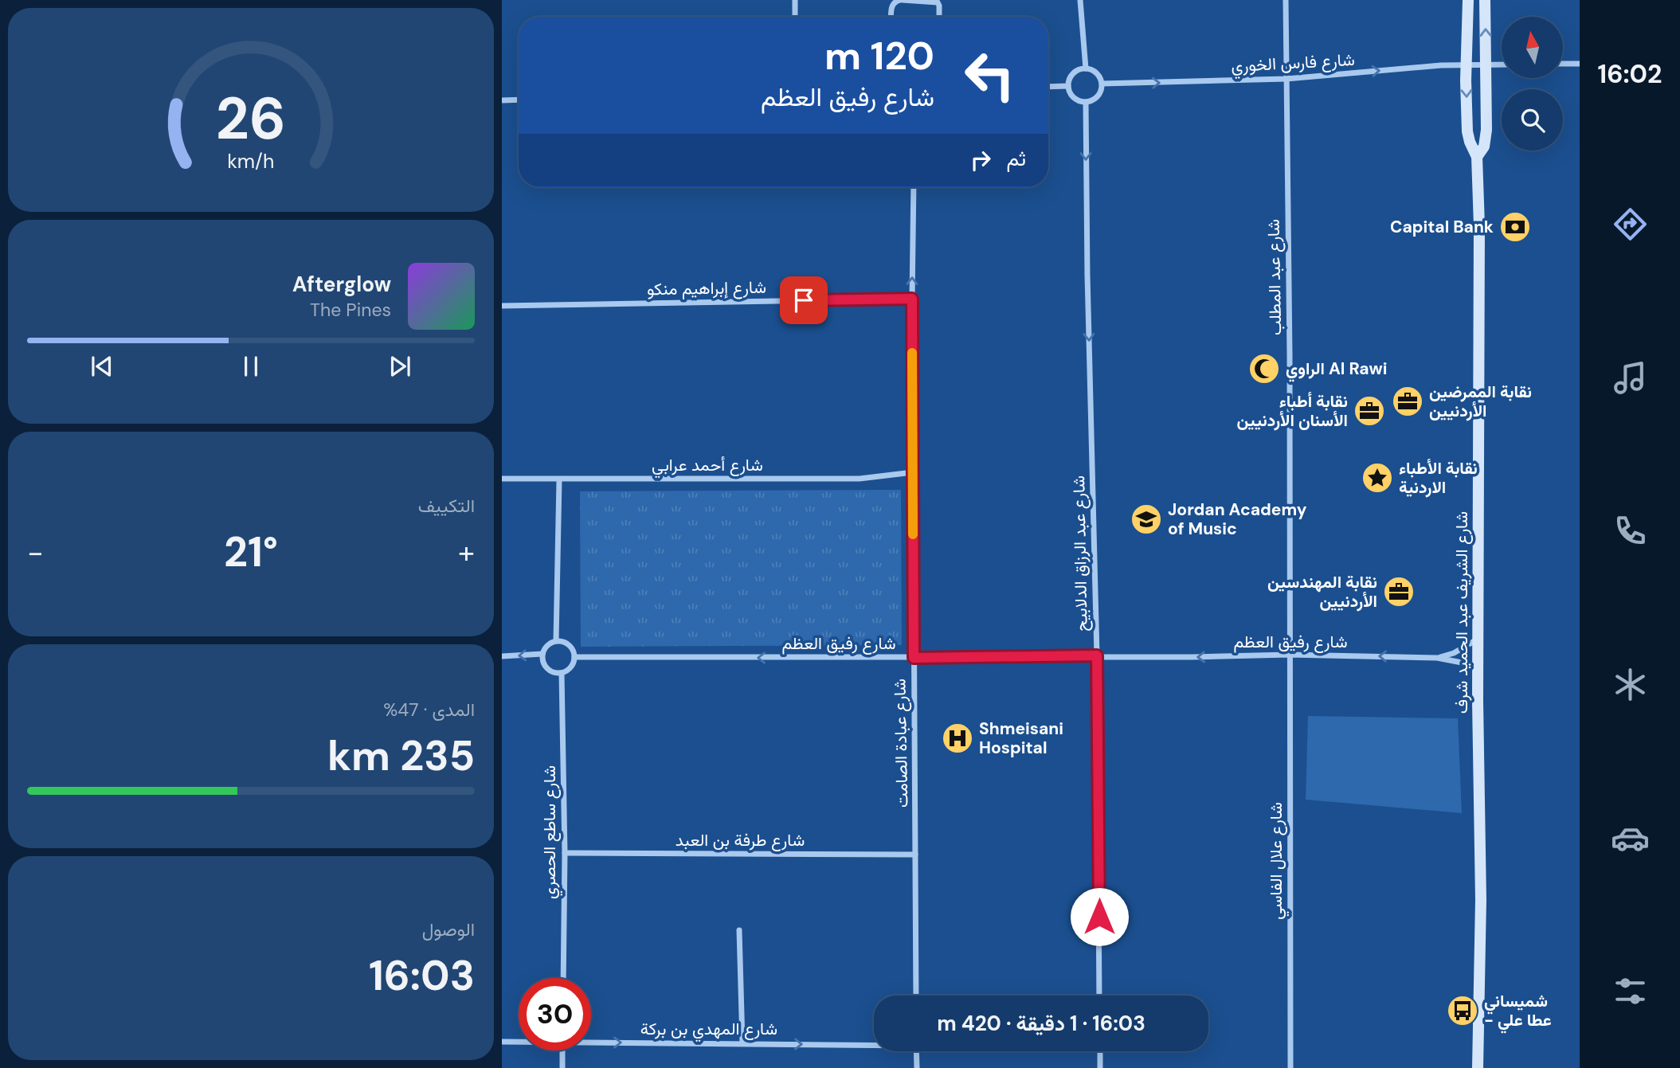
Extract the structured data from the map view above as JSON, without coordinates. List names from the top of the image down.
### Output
{
  "streets": {
    "street": [
      "شارع فارس الخوري",
      "شارع عبد المطلب",
      "شارع إبراهيم منكو",
      "شارع أحمد عرابي",
      "شارع عبد الرزاق الدلابيح",
      "شارع الشريف عبد الحميد شرف",
      "شارع رفيق العظم",
      "شارع عبادة الصامت",
      "شارع ساطع الحصري",
      "شارع طرفة بن العبد",
      "شارع علال الفاسي",
      "شارع المهدي بن بركة"
    ]
  },
  "crossings": [
    ["شارع فارس الخوري", "شارع عبد المطلب"],
    ["شارع فارس الخوري", "شارع عبد الرزاق الدلابيح"],
    ["شارع فارس الخوري", "شارع الشريف عبد الحميد شرف"],
    ["شارع عبد المطلب", "شارع رفيق العظم"],
    ["شارع عبد المطلب", "شارع علال الفاسي"],
    ["شارع إبراهيم منكو", "شارع عبادة الصامت"],
    ["شارع أحمد عرابي", "شارع عبادة الصامت"],
    ["شارع عبد الرزاق الدلابيح", "شارع رفيق العظم"],
    ["شارع الشريف عبد الحميد شرف", "شارع رفيق العظم"],
    ["شارع رفيق العظم", "شارع عبادة الصامت"],
    ["شارع رفيق العظم", "شارع ساطع الحصري"],
    ["شارع رفيق العظم", "شارع علال الفاسي"],
    ["شارع عبادة الصامت", "شارع طرفة بن العبد"],
    ["شارع ساطع الحصري", "شارع طرفة بن العبد"]
  ],
  "one_way": [
    "شارع فارس الخوري",
    "شارع عبد الرزاق الدلابيح",
    "شارع رفيق العظم",
    "شارع المهدي بن بركة"
  ],
  "places": {
    "bank": ["Capital Bank"],
    "mosque": ["الراوي Al Rawi"],
    "office": ["نقابة الممرضين الأردنيين", "نقابة أطباء الأسنان الأردنيين", "نقابة المهندسين الأردنيين"],
    "place": ["نقابة الأطباء الاردنية"],
    "school or university": ["Jordan Academy of Music"],
    "hospital": ["Shmeisani Hospital"],
    "bus stop": ["شميساني - عطا علي"]
  },
  "north": "top",
  "page": {
    "tabs": "16:02",
    "turn": ["120 m", "شارع رفيق العظم"],
    "then": "ثم",
    "song": ["Afterglow", "The Pines"],
    "tile": [
      "التكييف",
      ["المدى · 47%", "235 km"],
      ["الوصول", "16:03"]
    ],
    "heat": ["−", "21°", "+"],
    "limit": "30",
    "trip": "16:03 · 1 دقيقة · 420 m",
    "gauge": ["26", "km/h"]
  }
}
